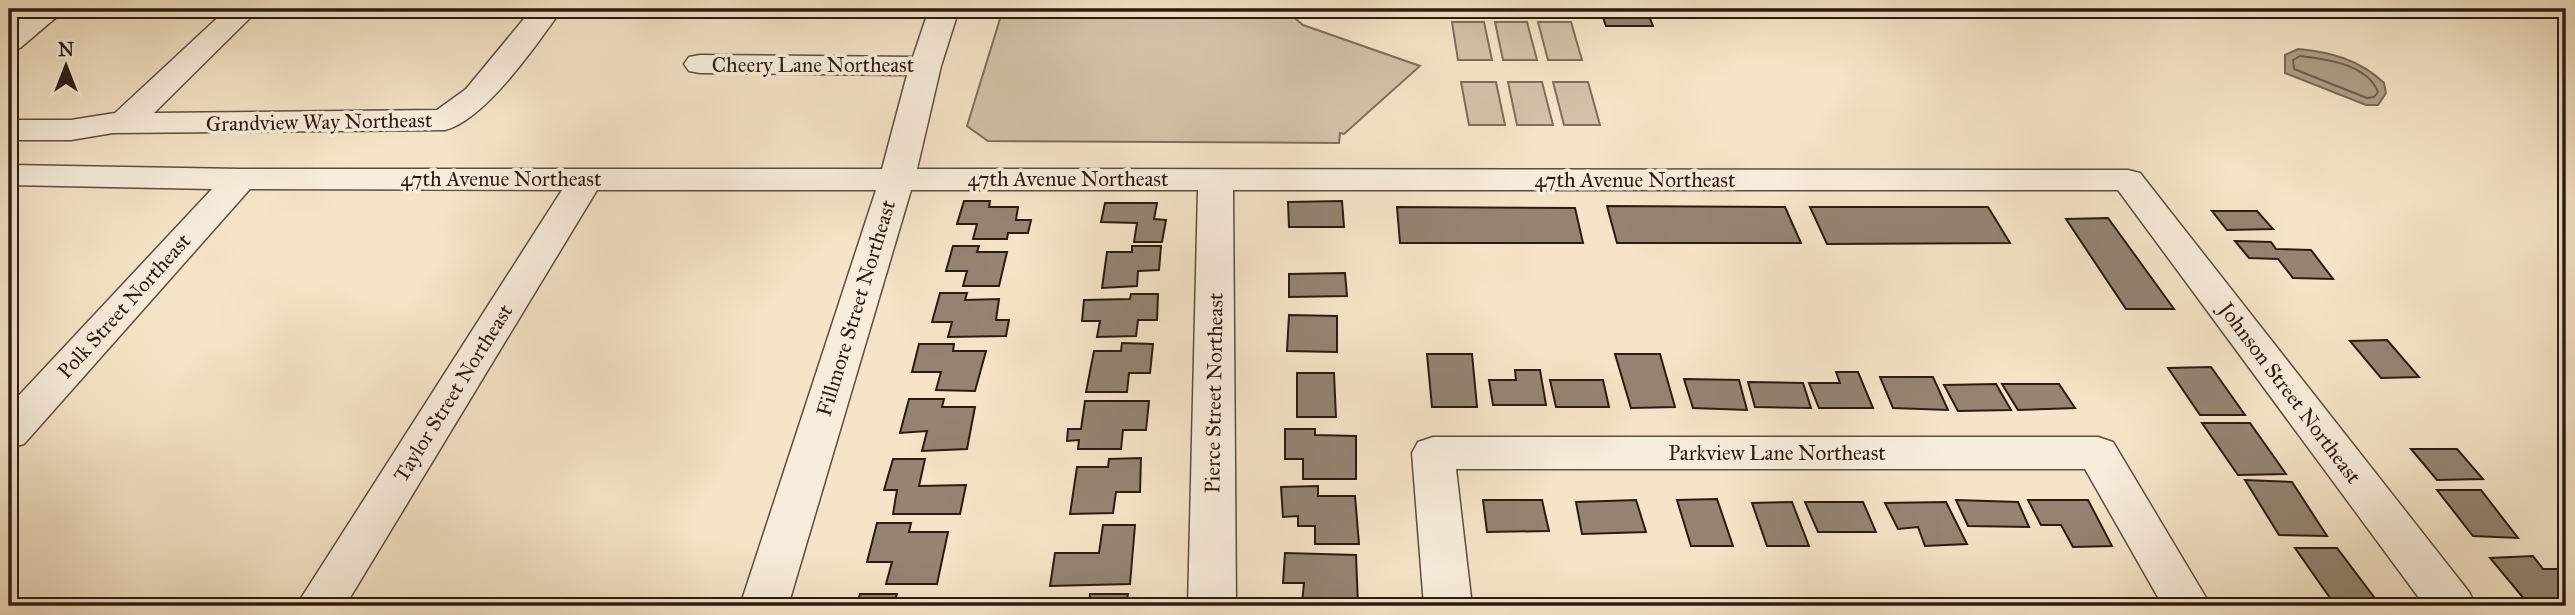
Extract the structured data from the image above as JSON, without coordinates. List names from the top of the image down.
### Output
{
  "streets": {
    "street": [
      "Cheery Lane Northeast",
      "Grandview Way Northeast",
      "47th Avenue Northeast",
      "Polk Street Northeast",
      "Fillmore Street Northeast",
      "Taylor Street Northeast",
      "Pierce Street Northeast",
      "Johnson Street Northeast",
      "Parkview Lane Northeast"
    ]
  },
  "crossings": [
    ["Cheery Lane Northeast", "Fillmore Street Northeast"],
    ["47th Avenue Northeast", "Polk Street Northeast"],
    ["47th Avenue Northeast", "Fillmore Street Northeast"],
    ["47th Avenue Northeast", "Taylor Street Northeast"],
    ["47th Avenue Northeast", "Pierce Street Northeast"],
    ["47th Avenue Northeast", "Johnson Street Northeast"]
  ],
  "north": "top"
}
